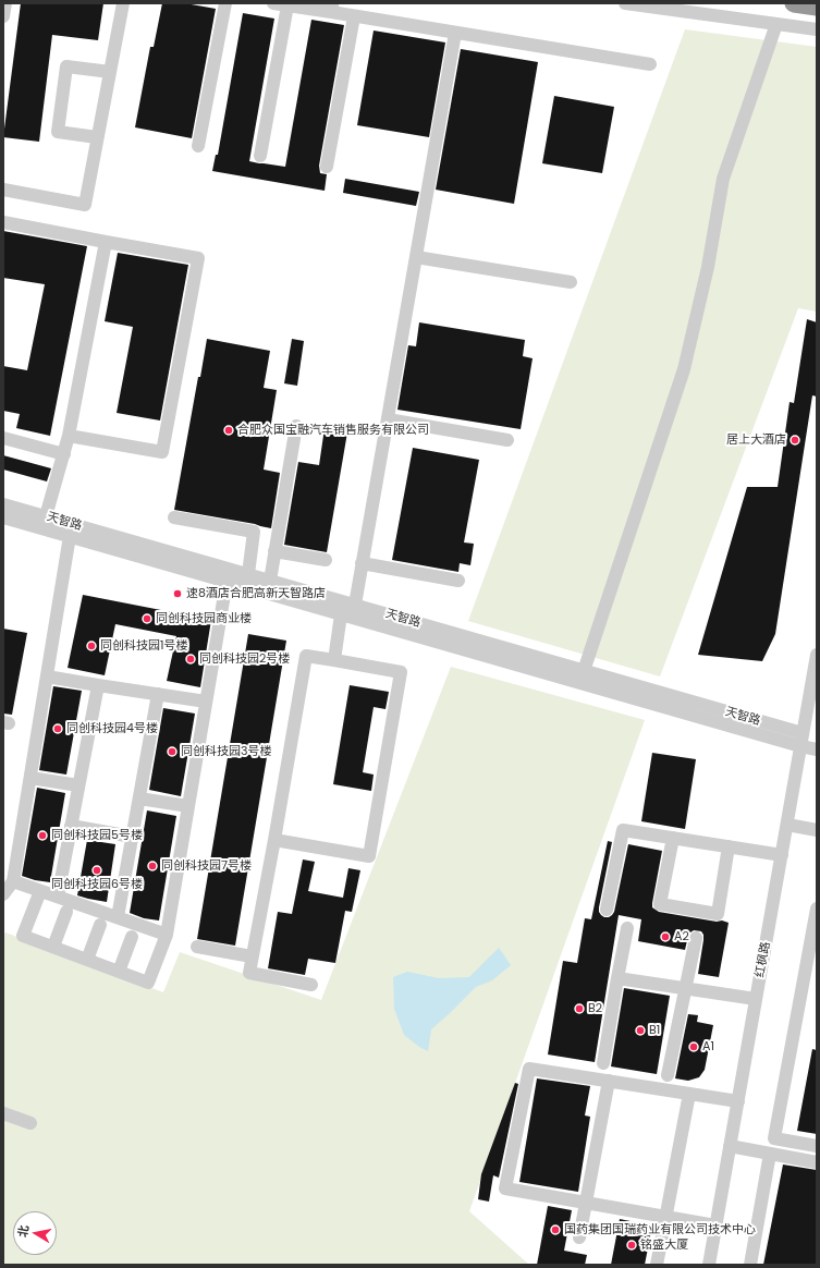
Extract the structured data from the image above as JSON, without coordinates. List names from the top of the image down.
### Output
{
  "streets": {
    "street": ["天智路", "红枫路"]
  },
  "crossings": [
    ["天智路", "红枫路"]
  ],
  "places": [
    "合肥众国宝融汽车销售服务有限公司",
    "居上大酒店",
    "速8酒店合肥高新天智路店",
    "同创科技园商业楼",
    "同创科技园1号楼",
    "同创科技园2号楼",
    "同创科技园4号楼",
    "同创科技园3号楼",
    "同创科技园5号楼",
    "同创科技园7号楼",
    "同创科技园6号楼",
    "A2",
    "B2",
    "B1",
    "A1",
    "国药集团国瑞药业有限公司技术中心",
    "铭盛大厦"
  ],
  "north": "left"
}
